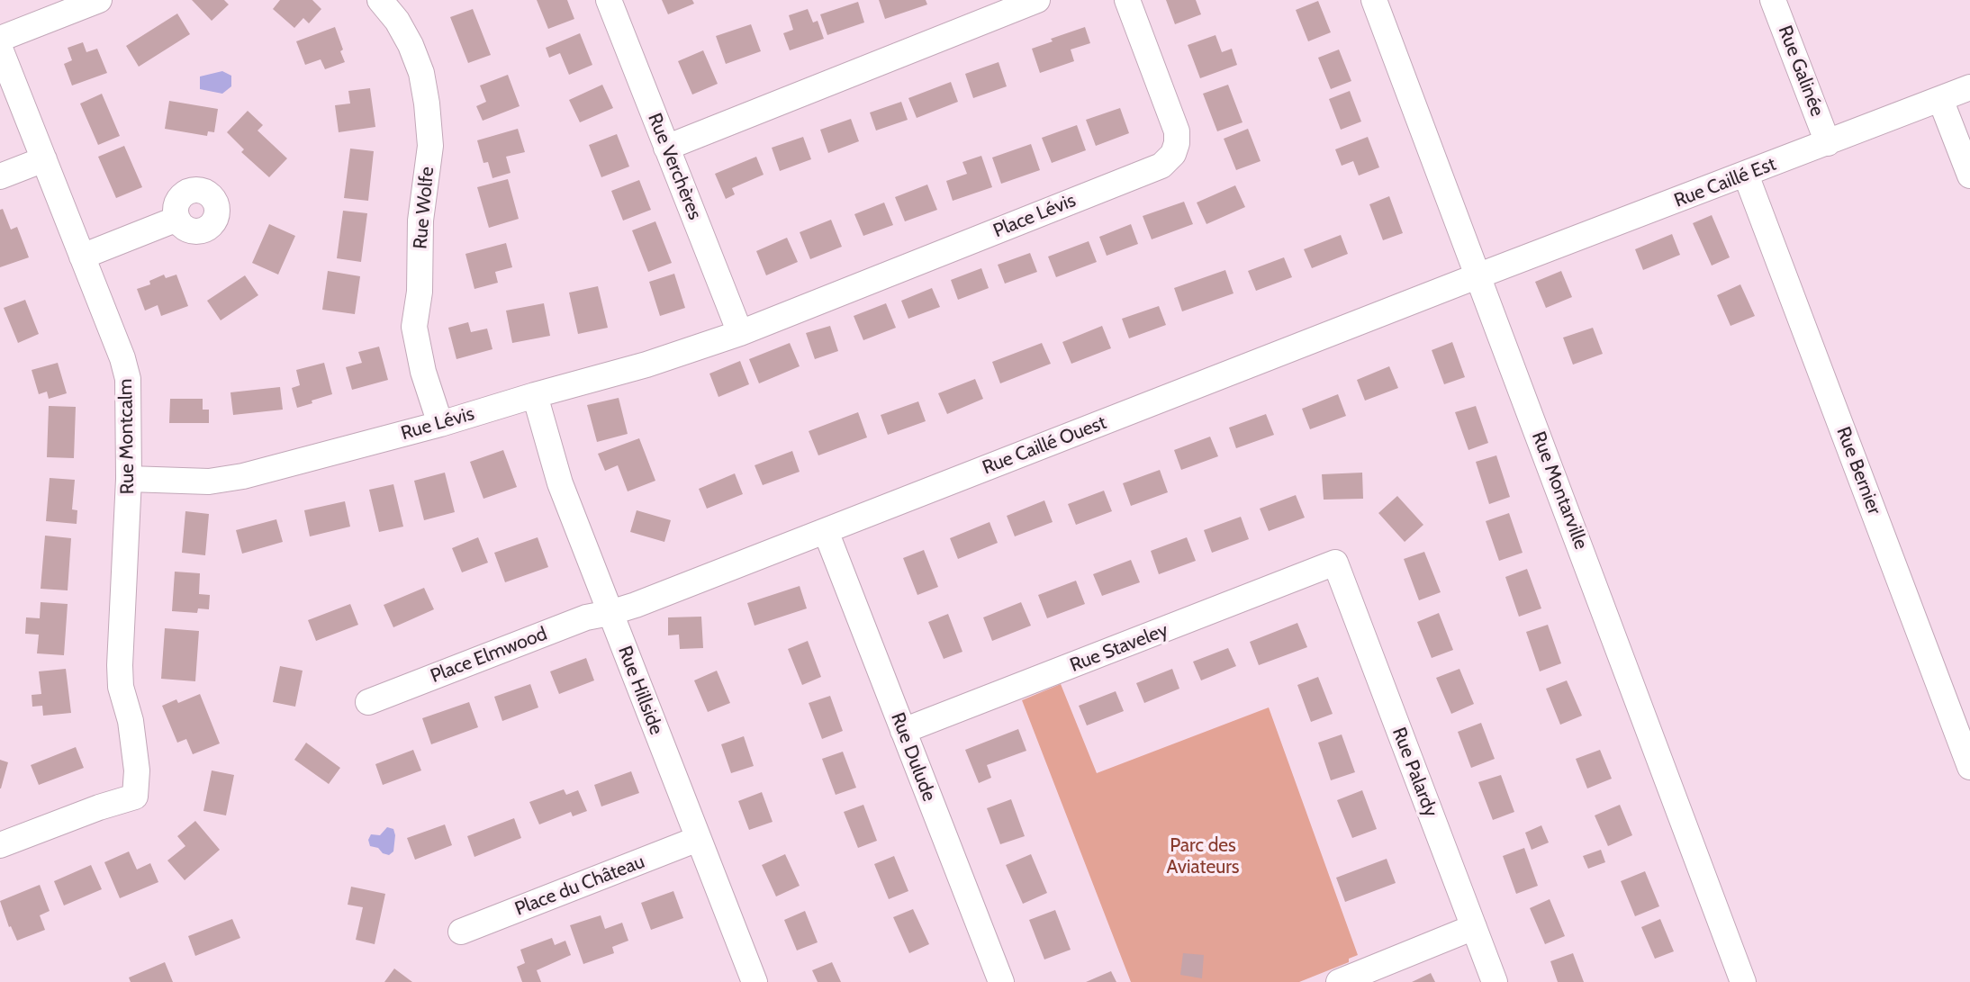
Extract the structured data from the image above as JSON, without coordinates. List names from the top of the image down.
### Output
{
  "streets": {
    "street": [
      "Rue Galinée",
      "Rue Verchères",
      "Rue Caillé Est",
      "Rue Wolfe",
      "Place Lévis",
      "Rue Lévis",
      "Rue Montcalm",
      "Rue Caillé Ouest",
      "Rue Bernier",
      "Rue Montarville",
      "Rue Staveley",
      "Place Elmwood",
      "Rue Hillside",
      "Rue Dulude",
      "Rue Palardy",
      "Place du Château"
    ]
  },
  "crossings": [
    ["Rue Galinée", "Rue Caillé Est"],
    ["Rue Verchères", "Place Lévis"],
    ["Rue Verchères", "Rue Lévis"],
    ["Rue Caillé Est", "Rue Caillé Ouest"],
    ["Rue Caillé Est", "Rue Bernier"],
    ["Rue Caillé Est", "Rue Montarville"],
    ["Rue Wolfe", "Rue Lévis"],
    ["Place Lévis", "Rue Lévis"],
    ["Rue Lévis", "Rue Montcalm"],
    ["Rue Lévis", "Rue Hillside"],
    ["Rue Caillé Ouest", "Rue Montarville"],
    ["Rue Caillé Ouest", "Place Elmwood"],
    ["Rue Caillé Ouest", "Rue Hillside"],
    ["Rue Caillé Ouest", "Rue Dulude"],
    ["Rue Staveley", "Rue Dulude"],
    ["Rue Staveley", "Rue Palardy"],
    ["Place Elmwood", "Rue Hillside"],
    ["Rue Hillside", "Place du Château"]
  ],
  "parks": ["Parc des Aviateurs"]
}
